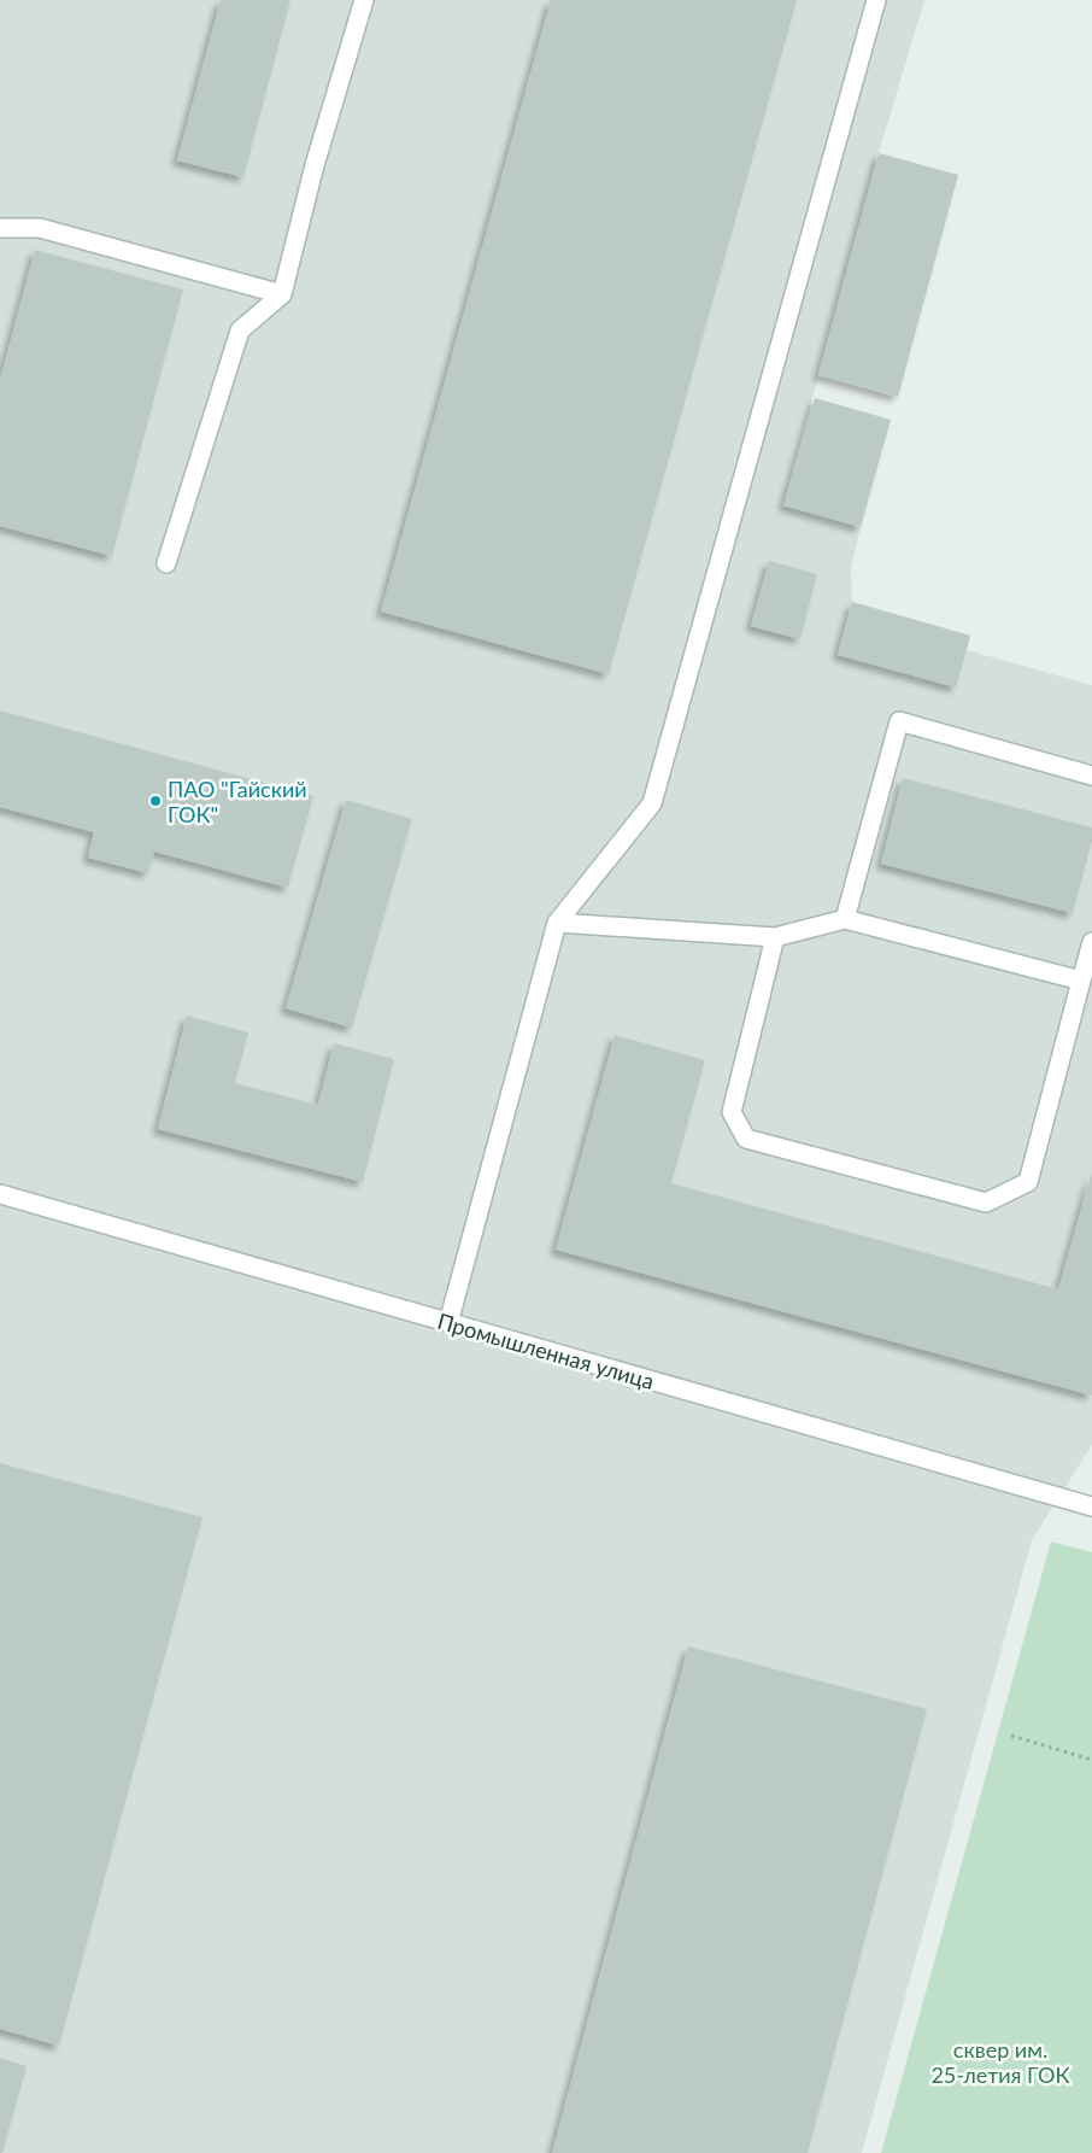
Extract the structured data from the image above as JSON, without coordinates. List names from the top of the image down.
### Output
{
  "streets": {
    "street": ["Промышленная улица"]
  },
  "parks": ["сквер им. 25-летия ГОК"],
  "places": ["ПАО \"Гайский ГОК\""]
}
